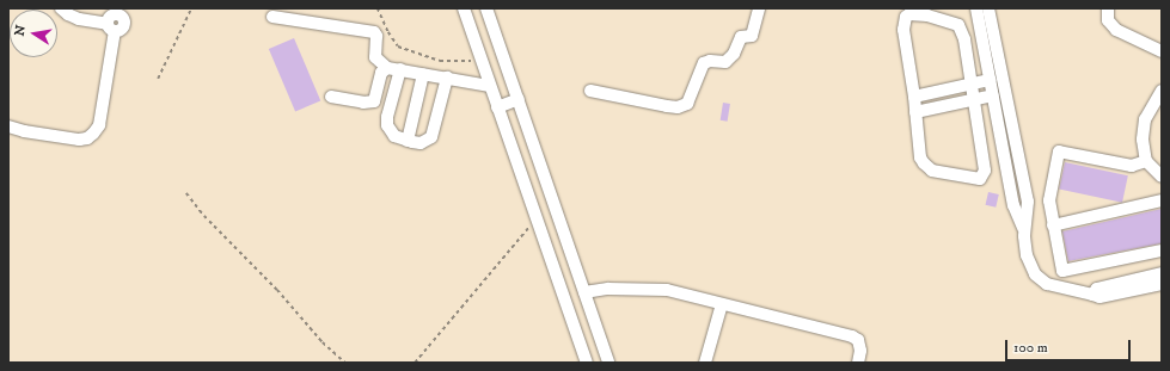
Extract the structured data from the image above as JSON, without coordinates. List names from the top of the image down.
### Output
{
  "scale_bar": "100 m",
  "north": "left"
}
